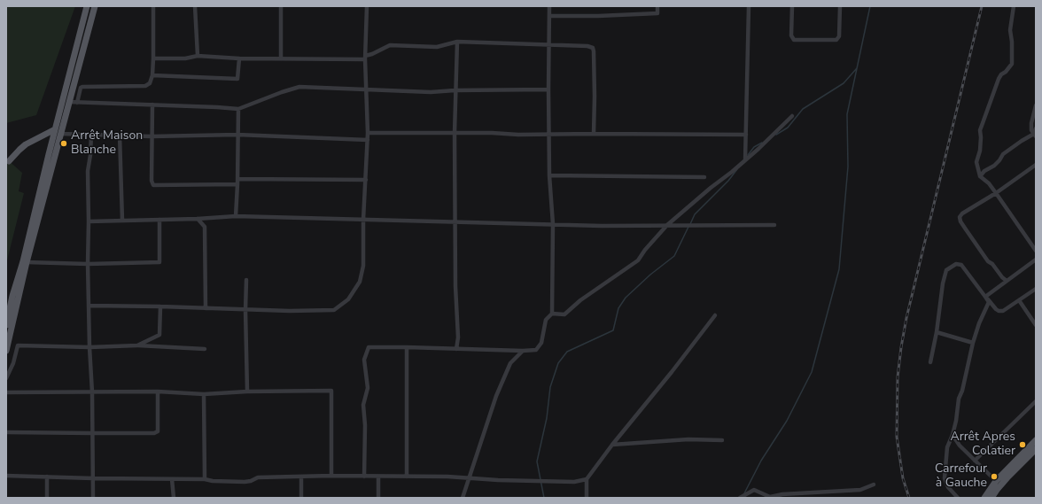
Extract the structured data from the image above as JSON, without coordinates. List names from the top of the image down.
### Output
{
  "places": ["Arrêt Maison Blanche", "Arrêt Apres Colatier", "Carrefour à Gauche"]
}
